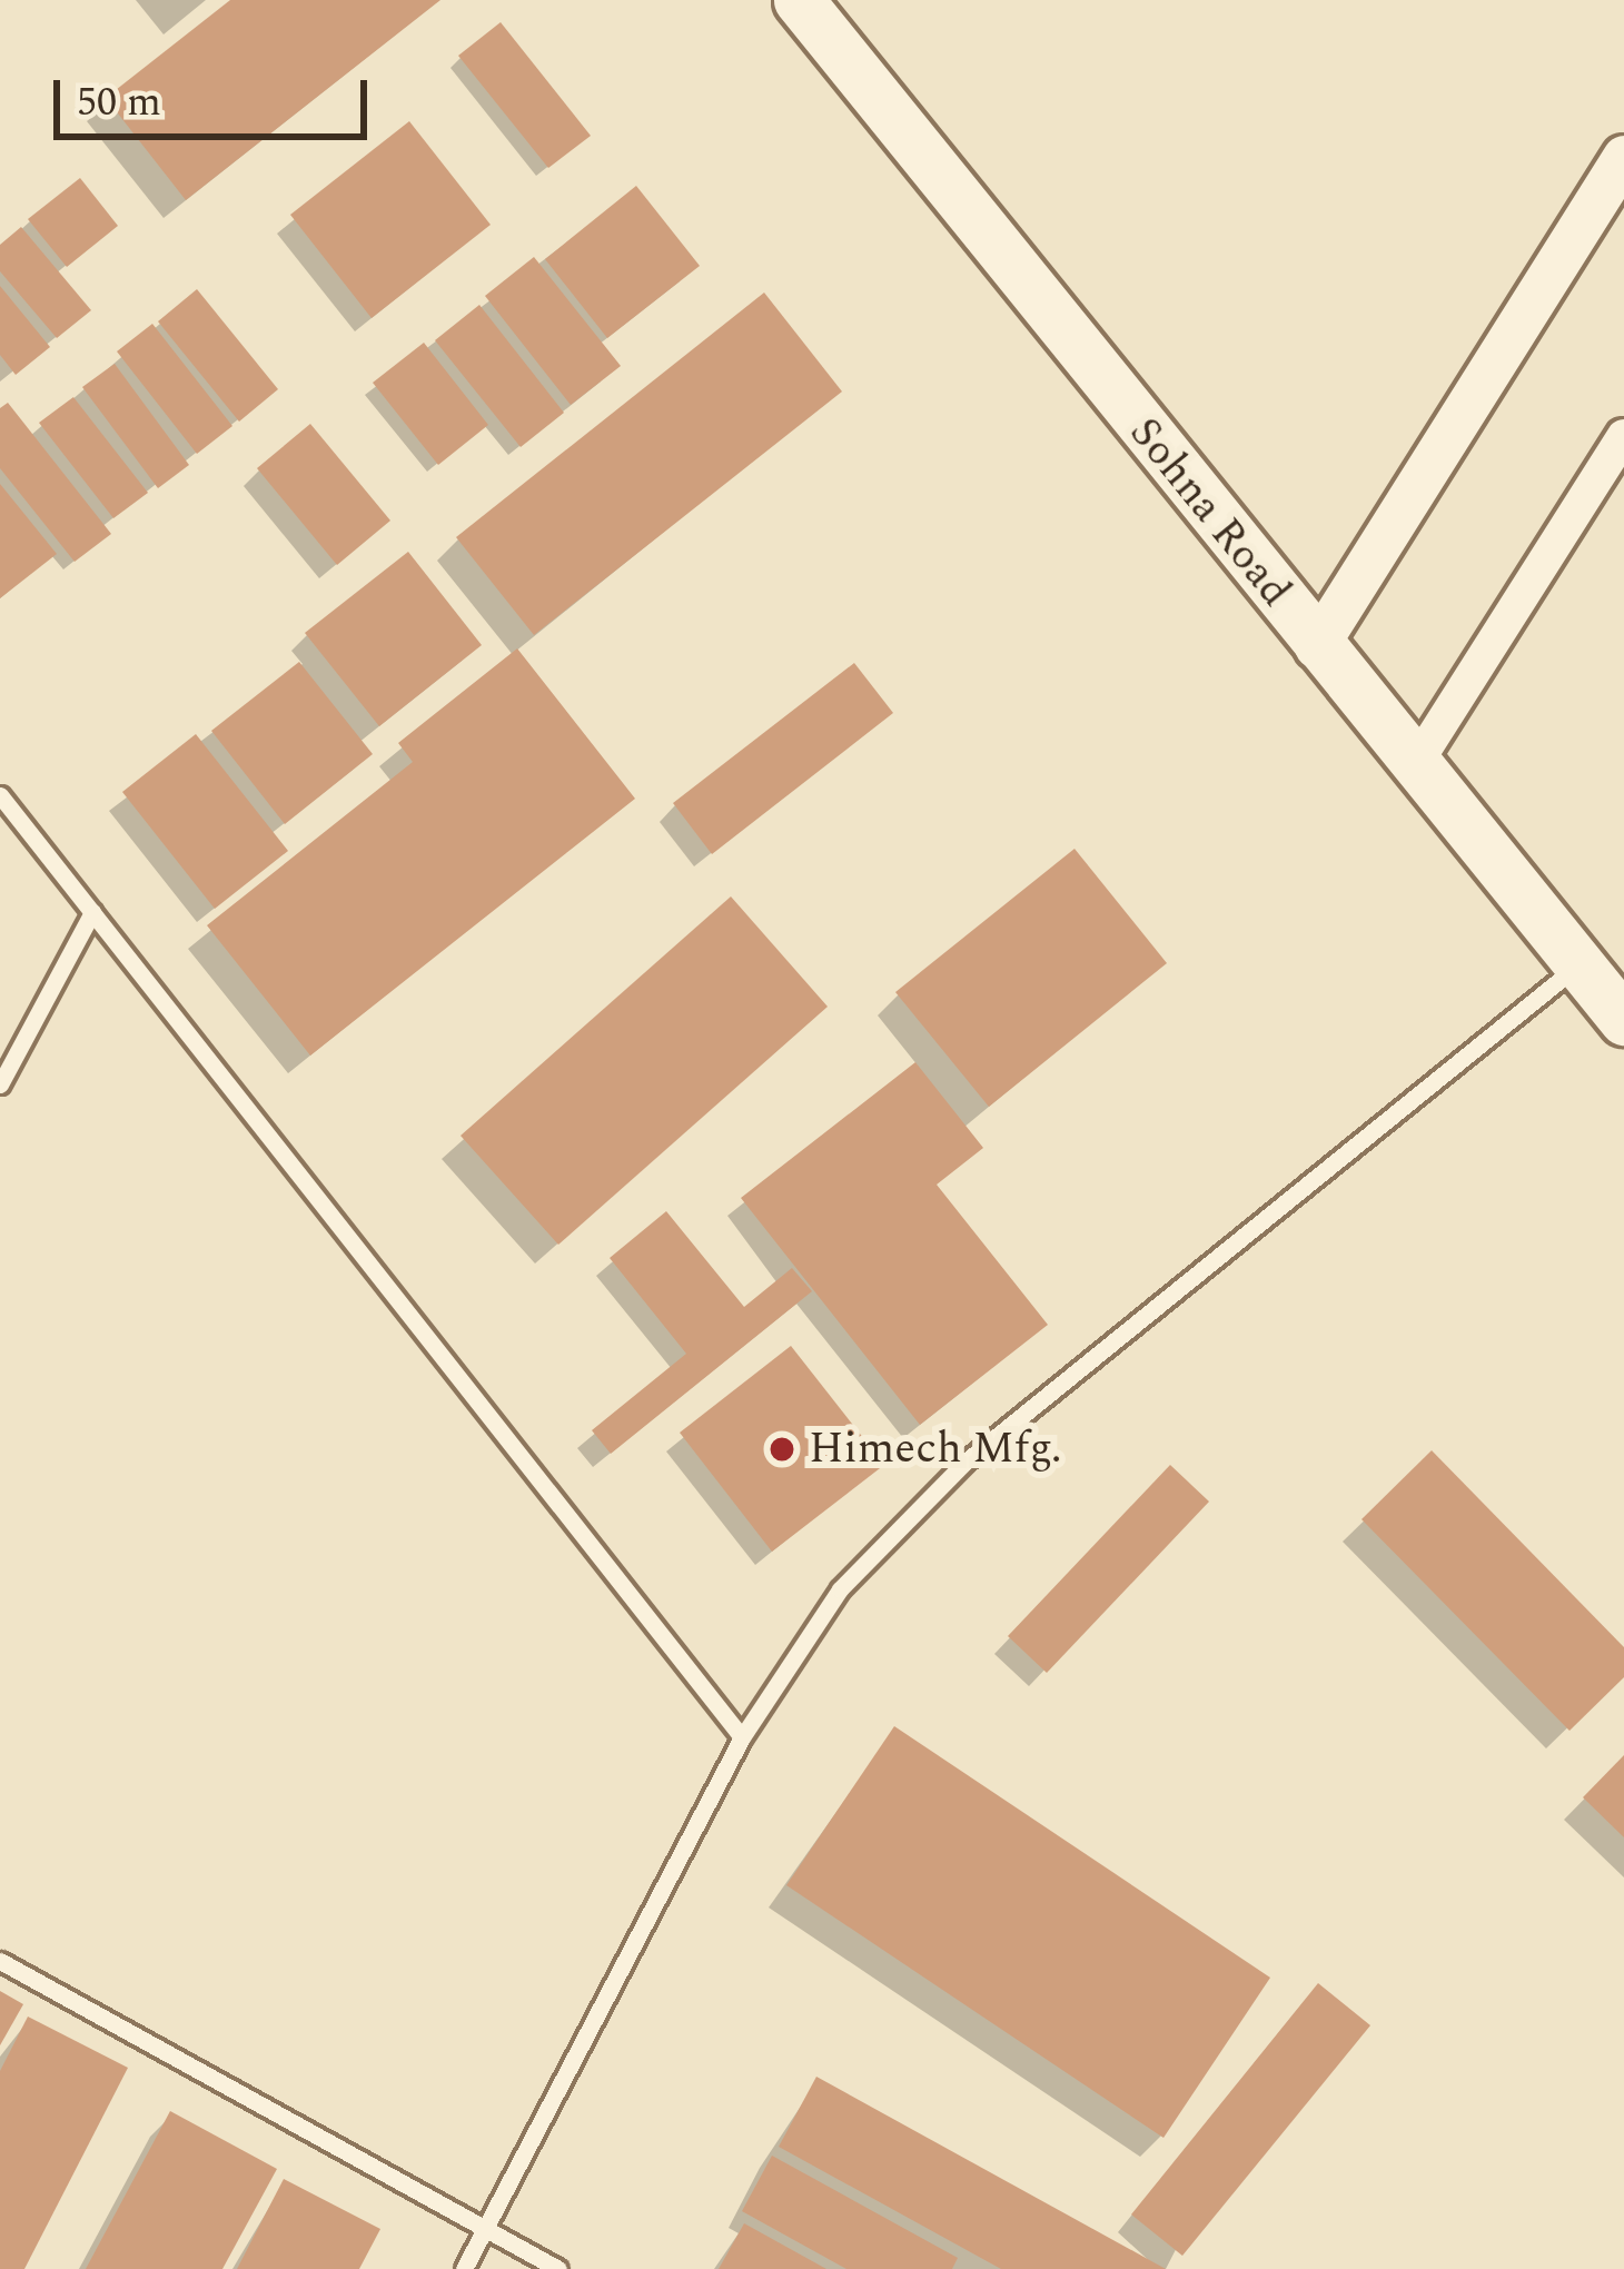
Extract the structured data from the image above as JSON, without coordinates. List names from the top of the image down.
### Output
{
  "streets": {
    "main road": ["Sohna Road"]
  },
  "places": ["Himech Mfg."],
  "scale_bar": "50 m"
}
